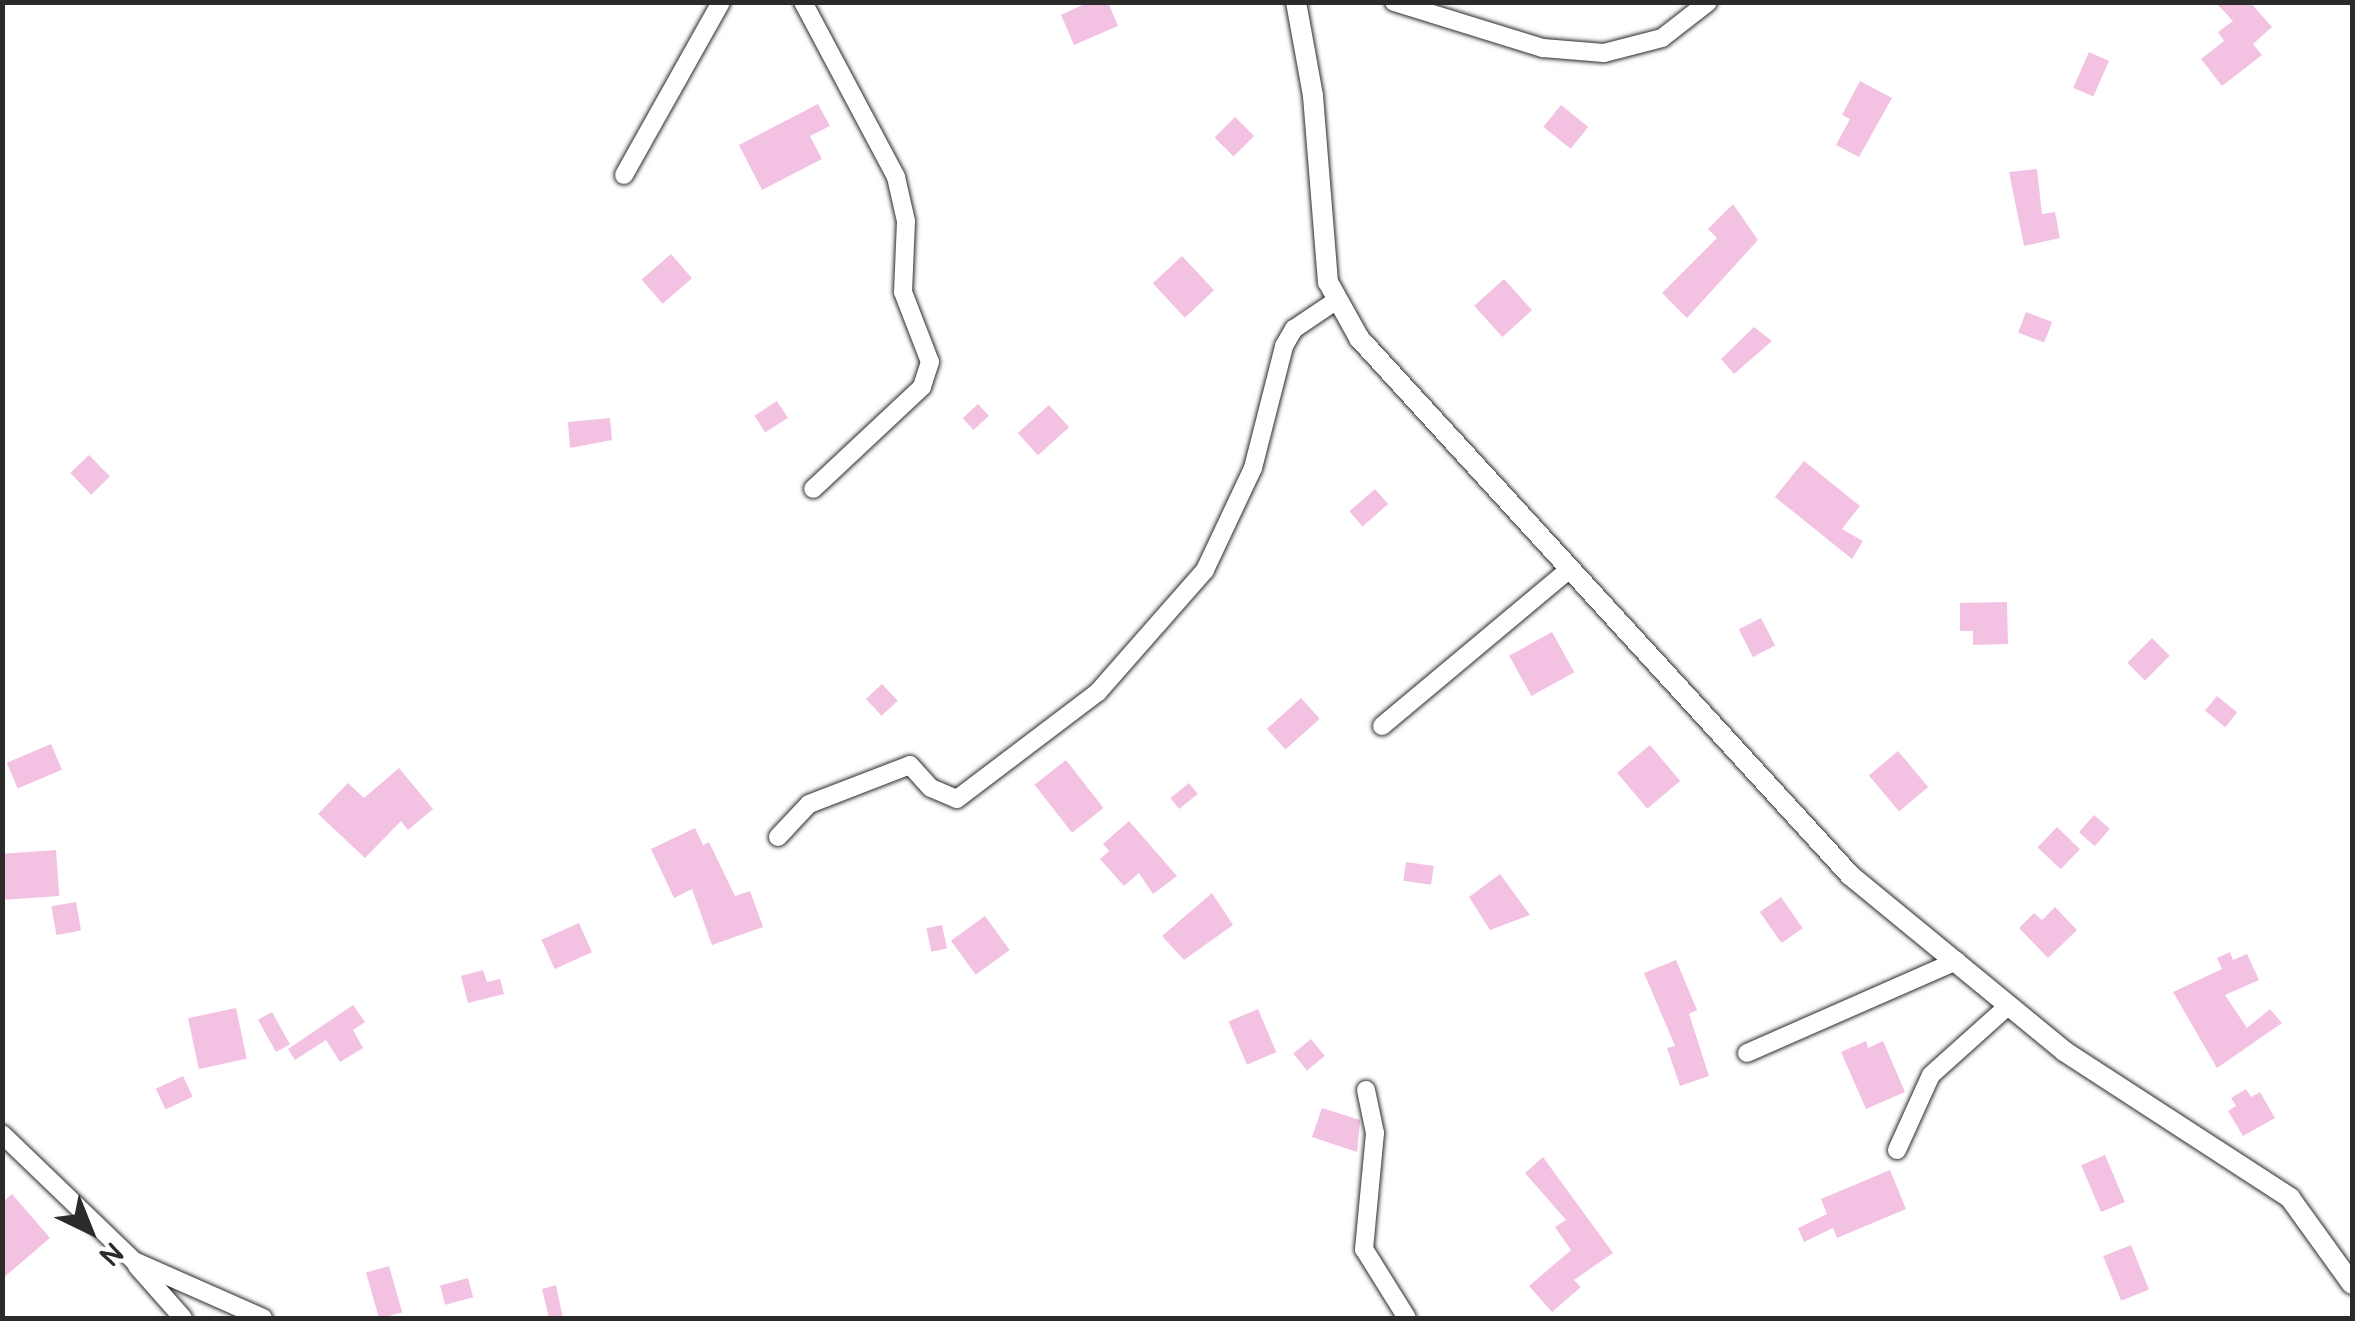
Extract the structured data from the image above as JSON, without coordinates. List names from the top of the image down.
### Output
{
  "north": "bottom right"
}
